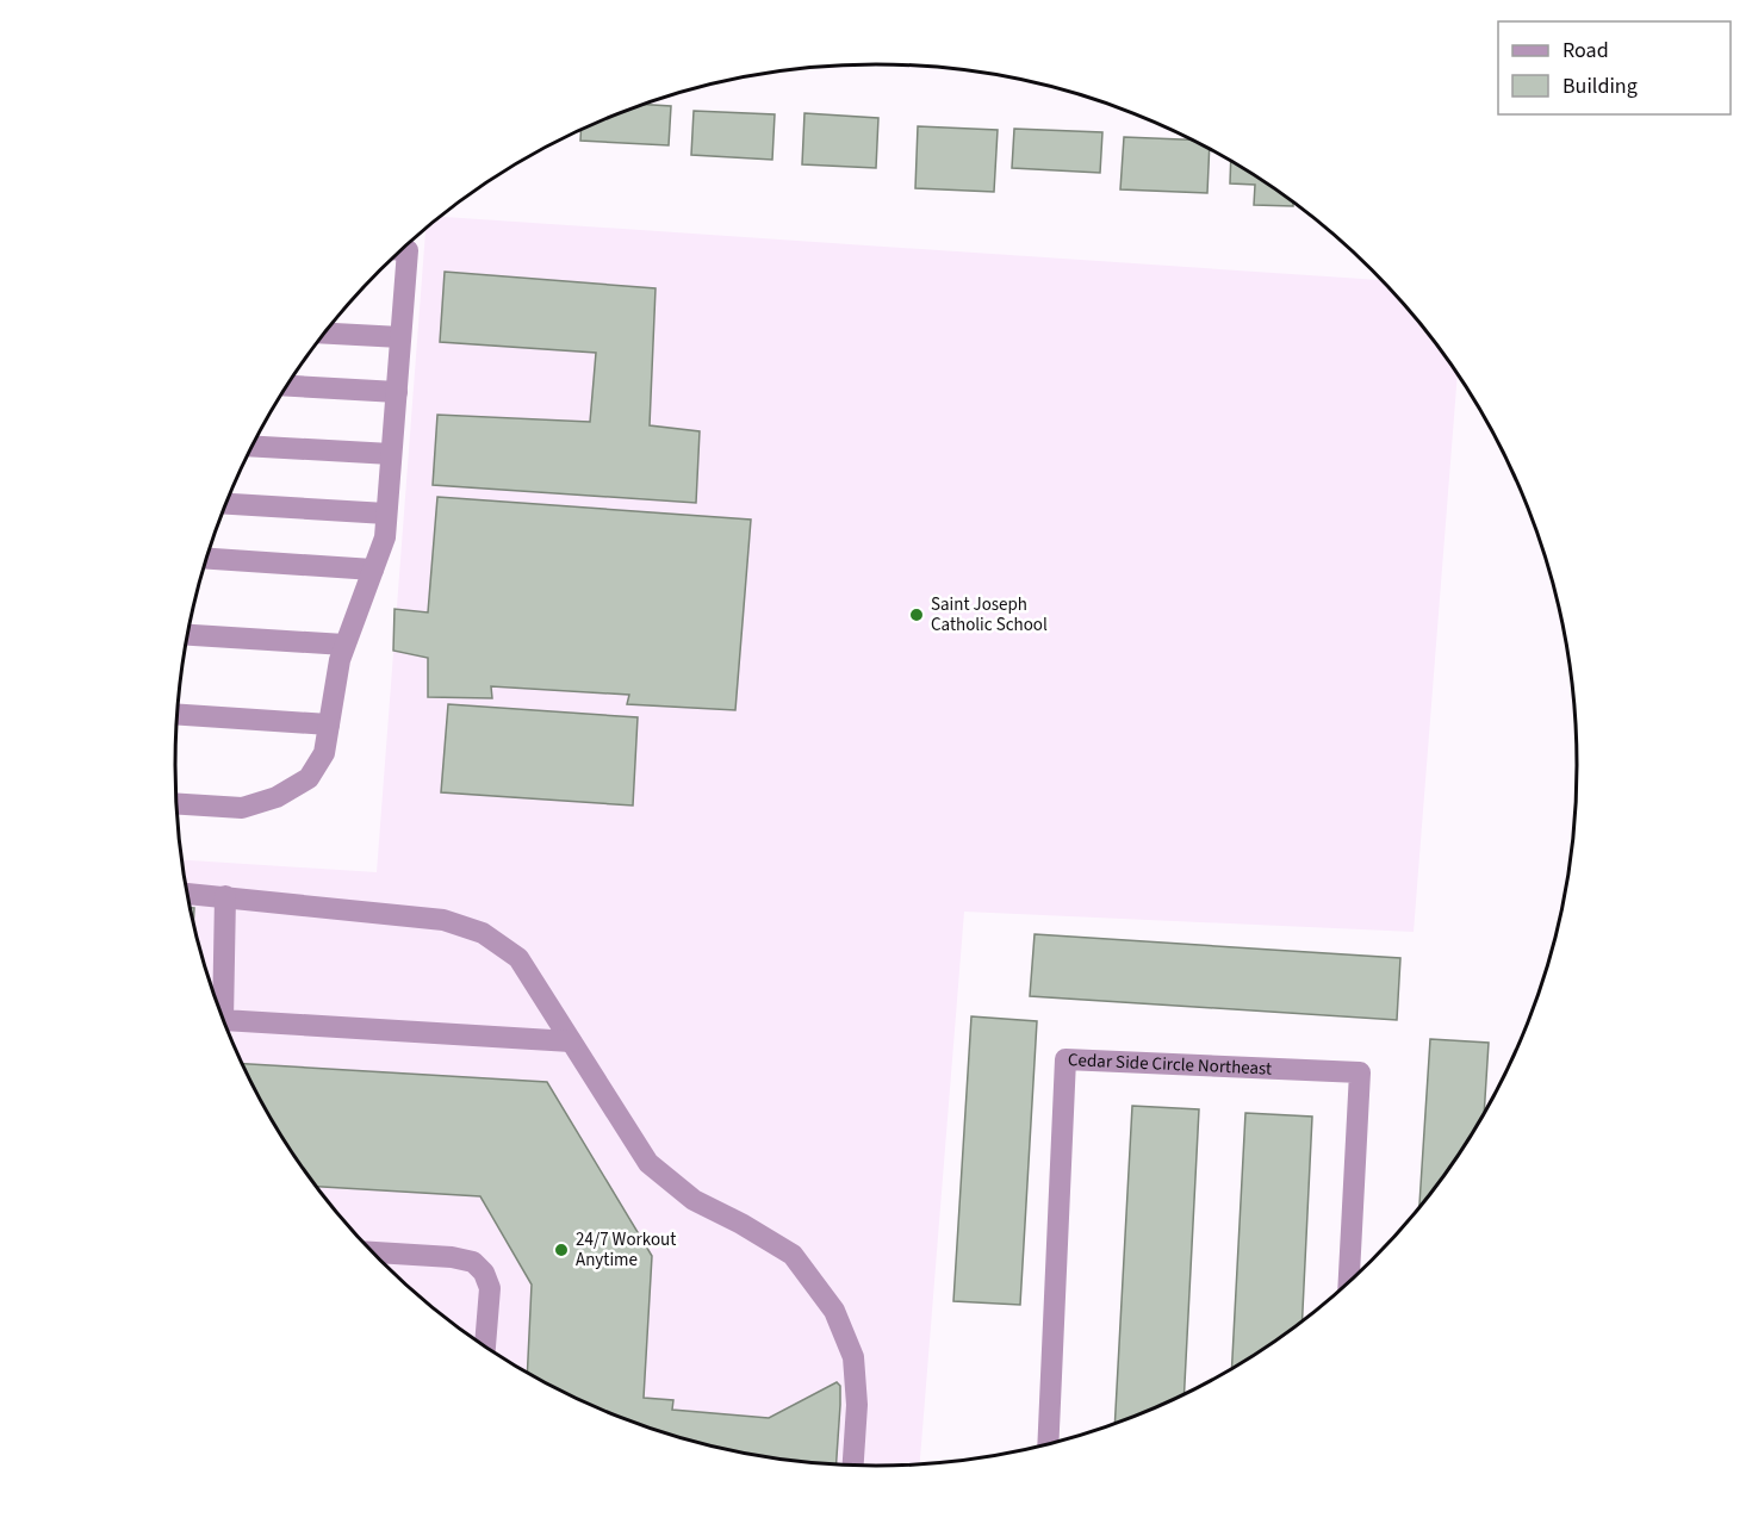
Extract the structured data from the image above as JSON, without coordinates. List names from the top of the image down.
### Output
{
  "streets": {
    "street": ["Cedar Side Circle Northeast"]
  },
  "places": ["Saint Joseph Catholic School", "24/7 Workout Anytime"],
  "legend": ["Road", "Building"]
}
